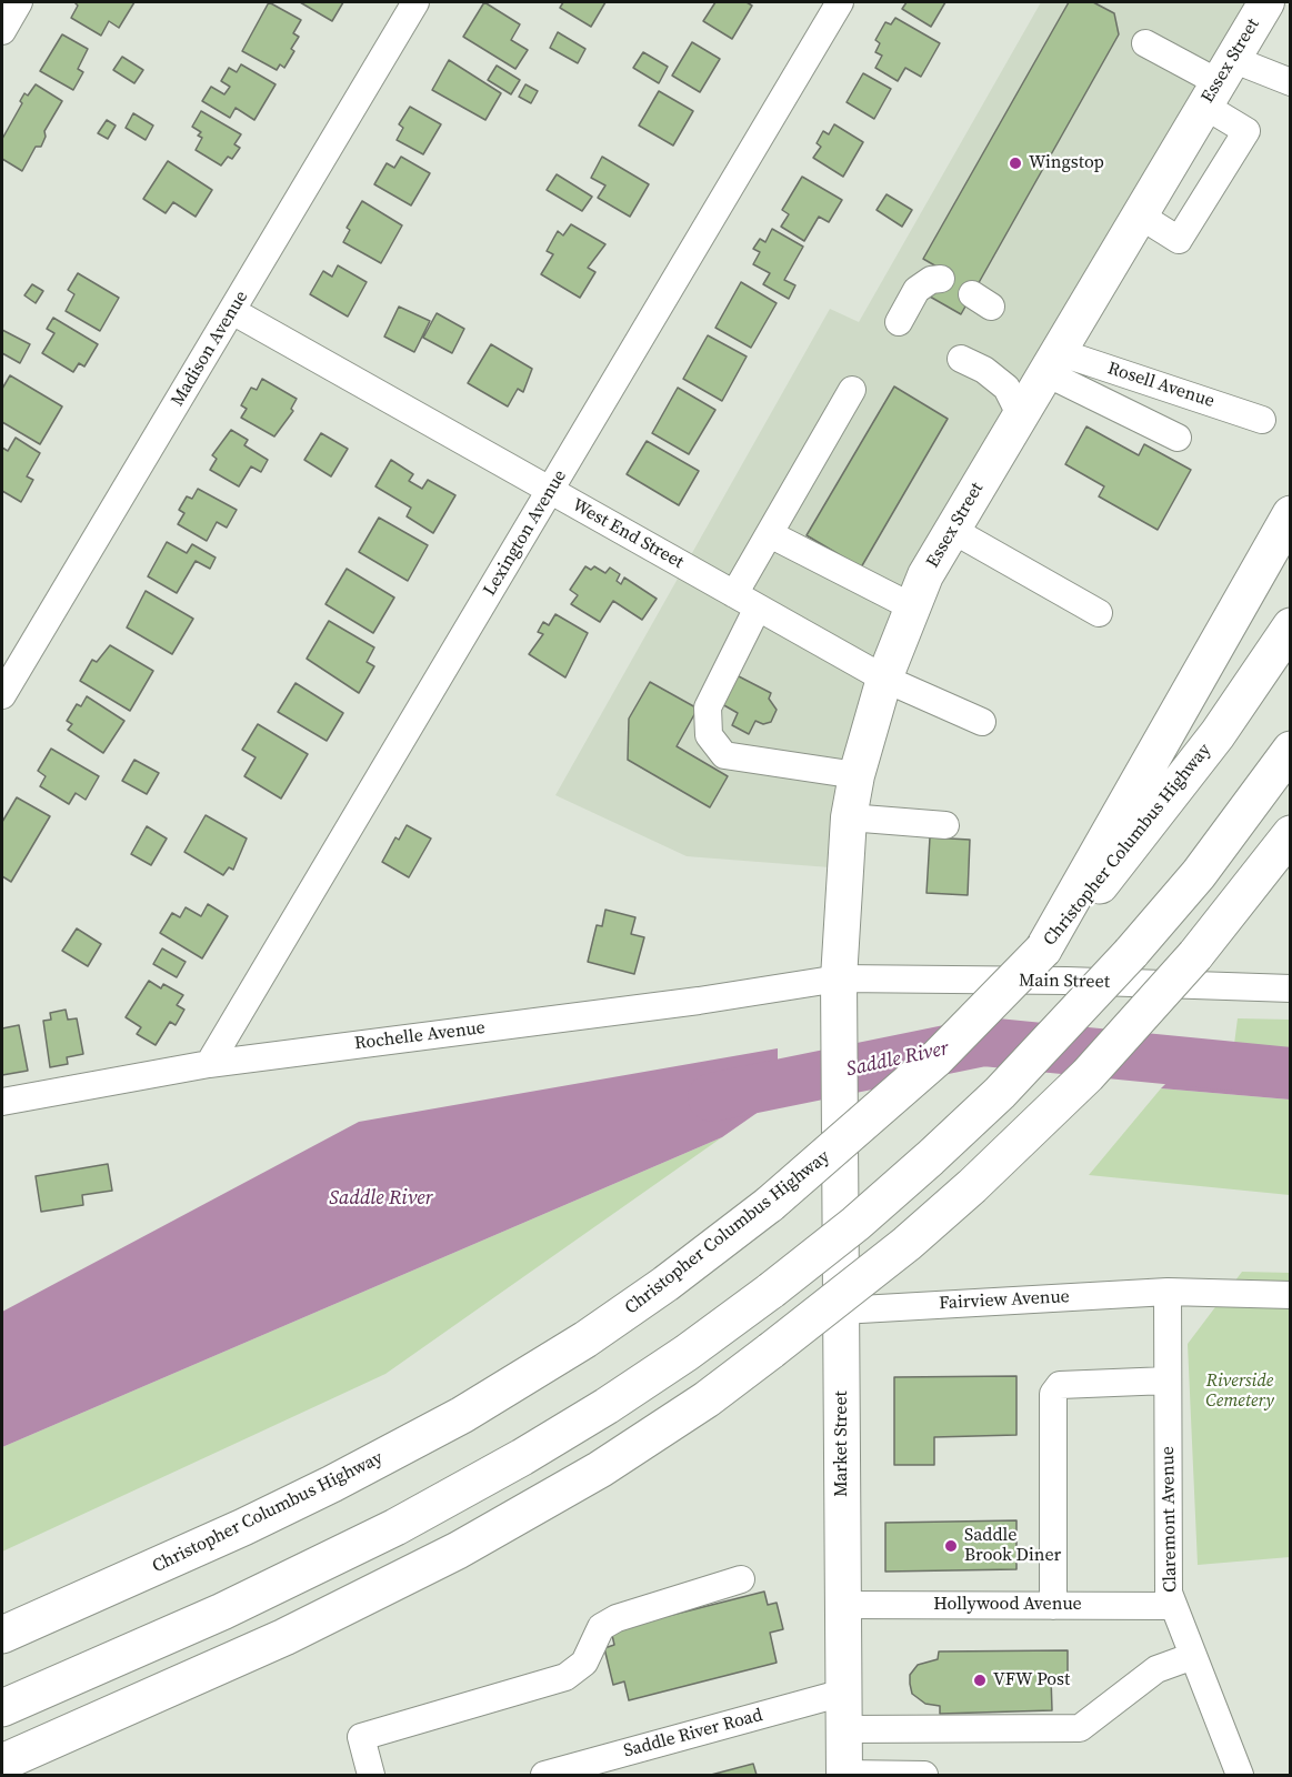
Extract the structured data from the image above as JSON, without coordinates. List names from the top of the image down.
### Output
{
  "streets": {
    "highway": ["Christopher Columbus Highway"],
    "main road": ["Essex Street", "Market Street"],
    "street": [
      "Madison Avenue",
      "Rosell Avenue",
      "Lexington Avenue",
      "West End Street",
      "Main Street",
      "Rochelle Avenue",
      "Fairview Avenue",
      "Claremont Avenue",
      "Hollywood Avenue",
      "Saddle River Road"
    ]
  },
  "crossings": [
    ["Essex Street", "Rosell Avenue"],
    ["Essex Street", "West End Street"],
    ["Essex Street", "Main Street"],
    ["Essex Street", "Rochelle Avenue"],
    ["Essex Street", "Market Street"],
    ["Madison Avenue", "West End Street"],
    ["Lexington Avenue", "West End Street"],
    ["Lexington Avenue", "Rochelle Avenue"],
    ["Main Street", "Rochelle Avenue"],
    ["Fairview Avenue", "Market Street"],
    ["Fairview Avenue", "Claremont Avenue"],
    ["Market Street", "Hollywood Avenue"],
    ["Market Street", "Saddle River Road"],
    ["Claremont Avenue", "Hollywood Avenue"]
  ],
  "water": ["Saddle River"],
  "parks": ["Riverside Cemetery"],
  "places": ["Wingstop", "Saddle Brook Diner", "VFW Post"]
}
